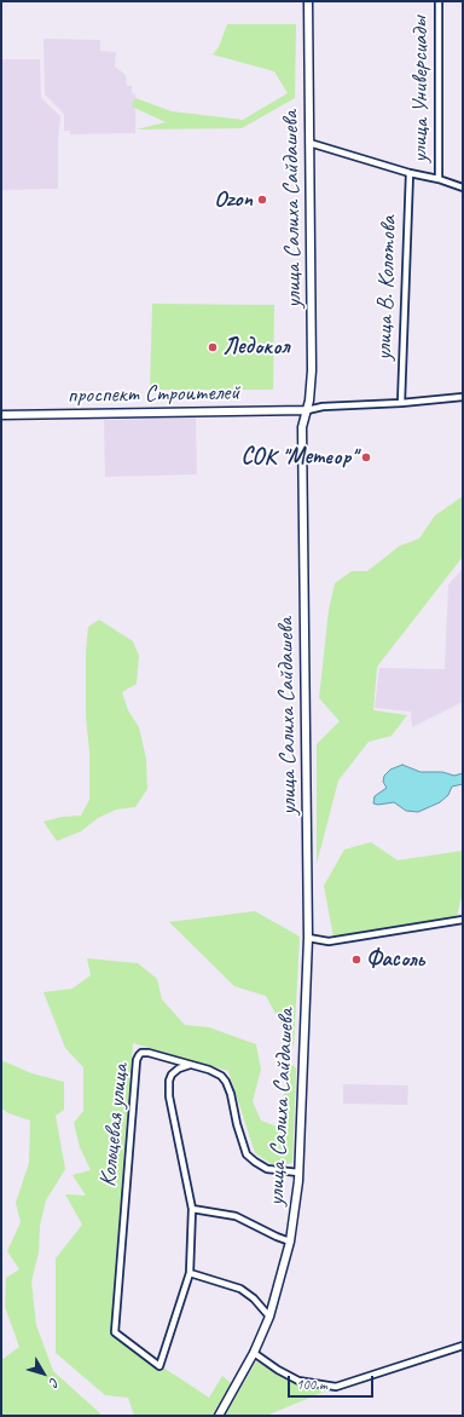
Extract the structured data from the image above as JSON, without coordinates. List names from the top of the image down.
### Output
{
  "streets": {
    "street": [
      "улица Универсиады",
      "улица Салиха Сайдашева",
      "улица В. Колотова",
      "проспект Строителей",
      "Кольцевая улица"
    ]
  },
  "crossings": [
    ["улица Салиха Сайдашева", "проспект Строителей"],
    ["улица Салиха Сайдашева", "Кольцевая улица"]
  ],
  "places": [
    "Ozon",
    "Ледокол",
    "СОК \"Метеор\"",
    "Фасоль"
  ],
  "scale_bar": "100 m",
  "north": "bottom right"
}
